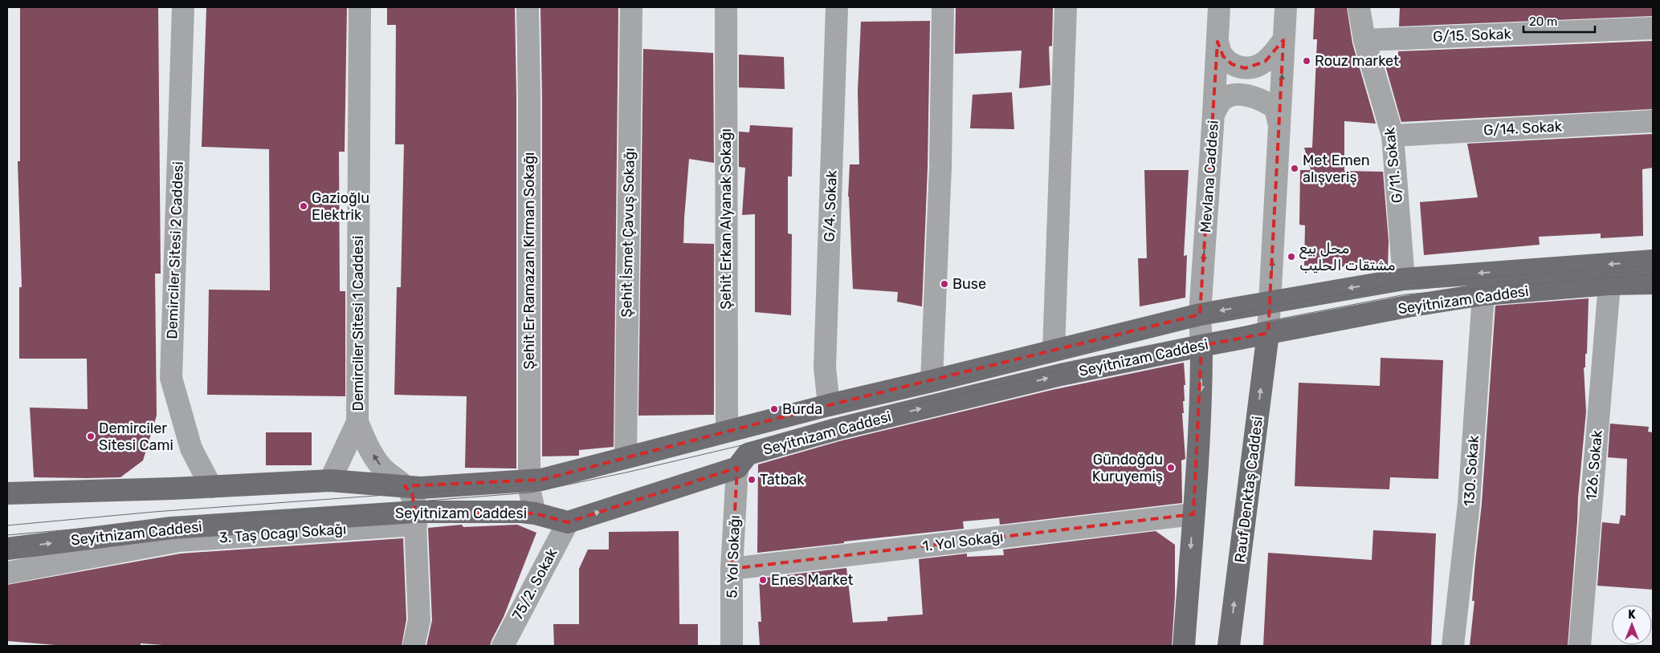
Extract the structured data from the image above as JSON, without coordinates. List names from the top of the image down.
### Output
{
  "streets": {
    "main road": ["Seyitnizam Caddesi", "Rauf Denktaş Caddesi"],
    "street": [
      "G/15. Sokak",
      "G/14. Sokak",
      "G/11. Sokak",
      "Mevlana Caddesi",
      "G/4. Sokak",
      "Şehit Erkan Alyanak Sokağı",
      "Şehit İsmet Çavuş Sokağı",
      "Demirciler Sitesi 2 Caddesi",
      "Şehit Er Ramazan Kirman Sokağı",
      "Demirciler Sitesi 1 Caddesi",
      "126. Sokak",
      "130. Sokak",
      "3. Taş Ocagı Sokağı",
      "1. Yol Sokağı",
      "5. Yol Sokağı",
      "75/2. Sokak"
    ]
  },
  "crossings": [
    ["G/15. Sokak", "G/11. Sokak"],
    ["G/14. Sokak", "G/11. Sokak"],
    ["G/11. Sokak", "Seyitnizam Caddesi"],
    ["Mevlana Caddesi", "Seyitnizam Caddesi"],
    ["G/4. Sokak", "Seyitnizam Caddesi"],
    ["Şehit Erkan Alyanak Sokağı", "Seyitnizam Caddesi"],
    ["Şehit İsmet Çavuş Sokağı", "Seyitnizam Caddesi"],
    ["Demirciler Sitesi 2 Caddesi", "Seyitnizam Caddesi"],
    ["Şehit Er Ramazan Kirman Sokağı", "Seyitnizam Caddesi"],
    ["Seyitnizam Caddesi", "Demirciler Sitesi 1 Caddesi"],
    ["Seyitnizam Caddesi", "126. Sokak"],
    ["Seyitnizam Caddesi", "130. Sokak"],
    ["Seyitnizam Caddesi", "Rauf Denktaş Caddesi"],
    ["Seyitnizam Caddesi", "3. Taş Ocagı Sokağı"],
    ["Seyitnizam Caddesi", "5. Yol Sokağı"],
    ["Seyitnizam Caddesi", "75/2. Sokak"],
    ["1. Yol Sokağı", "5. Yol Sokağı"]
  ],
  "places": [
    "Rouz market",
    "Met Emen alışveriş",
    "Gazioğlu Elektrik",
    "محل بيع مشتقات الحليب",
    "Buse",
    "Burda",
    "Demirciler Sitesi Cami",
    "Gündoğdu Kuruyemiş",
    "Tatbak",
    "Enes Market"
  ],
  "scale_bar": "20 m",
  "north": "top"
}
